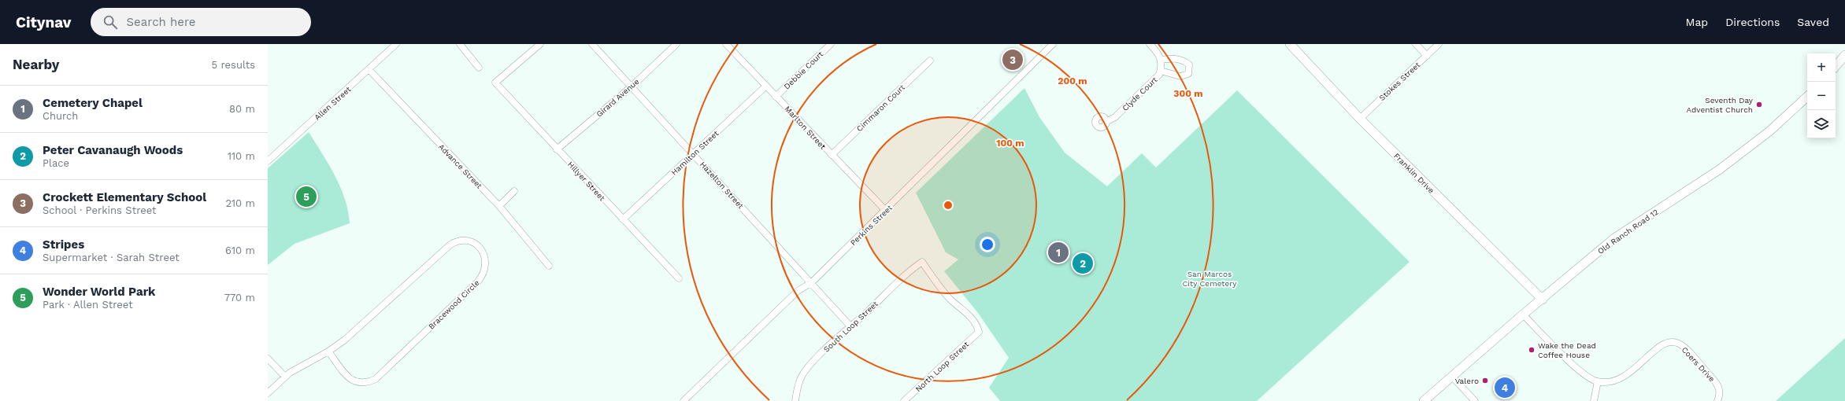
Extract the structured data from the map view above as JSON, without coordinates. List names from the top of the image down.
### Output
{
  "streets": {
    "main road": ["Franklin Drive", "Old Ranch Road 12"],
    "street": [
      "Debbie Court",
      "Stokes Street",
      "Clyde Court",
      "Girard Avenue",
      "Allen Street",
      "Cimmaron Court",
      "Marlton Street",
      "Hamilton Street",
      "Advance Street",
      "Hillyer Street",
      "Hazelton Street",
      "Perkins Street",
      "Bracewood Circle",
      "South Loop Street",
      "Coers Drive",
      "North Loop Street"
    ]
  },
  "crossings": [
    ["Debbie Court", "Marlton Street"],
    ["Stokes Street", "Franklin Drive"],
    ["Girard Avenue", "Hillyer Street"],
    ["Girard Avenue", "Hazelton Street"],
    ["Allen Street", "Advance Street"],
    ["Cimmaron Court", "Marlton Street"],
    ["Marlton Street", "Hamilton Street"],
    ["Marlton Street", "Perkins Street"],
    ["Hamilton Street", "Hillyer Street"],
    ["Hamilton Street", "Hazelton Street"],
    ["Franklin Drive", "Old Ranch Road 12"],
    ["Hazelton Street", "Perkins Street"],
    ["Hazelton Street", "South Loop Street"],
    ["South Loop Street", "North Loop Street"]
  ],
  "parks": ["San Marcos City Cemetery"],
  "places": ["Seventh Day Adventist Church", "Wake the Dead Coffee House", "Valero"],
  "page": {
    "header": "Citynav",
    "search": "Search here",
    "nav": ["Map", "Directions", "Saved"],
    "heading": ["Nearby", "5 results"],
    "pins": [
      "3",
      "5",
      "1",
      "2",
      "4"
    ],
    "map_buttons": ["+", "−"],
    "list": [
      {
        "mark": "1",
        "name": "Cemetery Chapel",
        "note": "Church",
        "value": "80 m"
      },
      {
        "mark": "2",
        "name": "Peter Cavanaugh Woods",
        "note": "Place",
        "value": "110 m"
      },
      {
        "mark": "3",
        "name": "Crockett Elementary School",
        "note": "School · Perkins Street",
        "value": "210 m"
      },
      {
        "mark": "4",
        "name": "Stripes",
        "note": "Supermarket · Sarah Street",
        "value": "610 m"
      },
      {
        "mark": "5",
        "name": "Wonder World Park",
        "note": "Park · Allen Street",
        "value": "770 m"
      }
    ]
  },
  "rings": ["200 m", "300 m", "100 m"]
}
